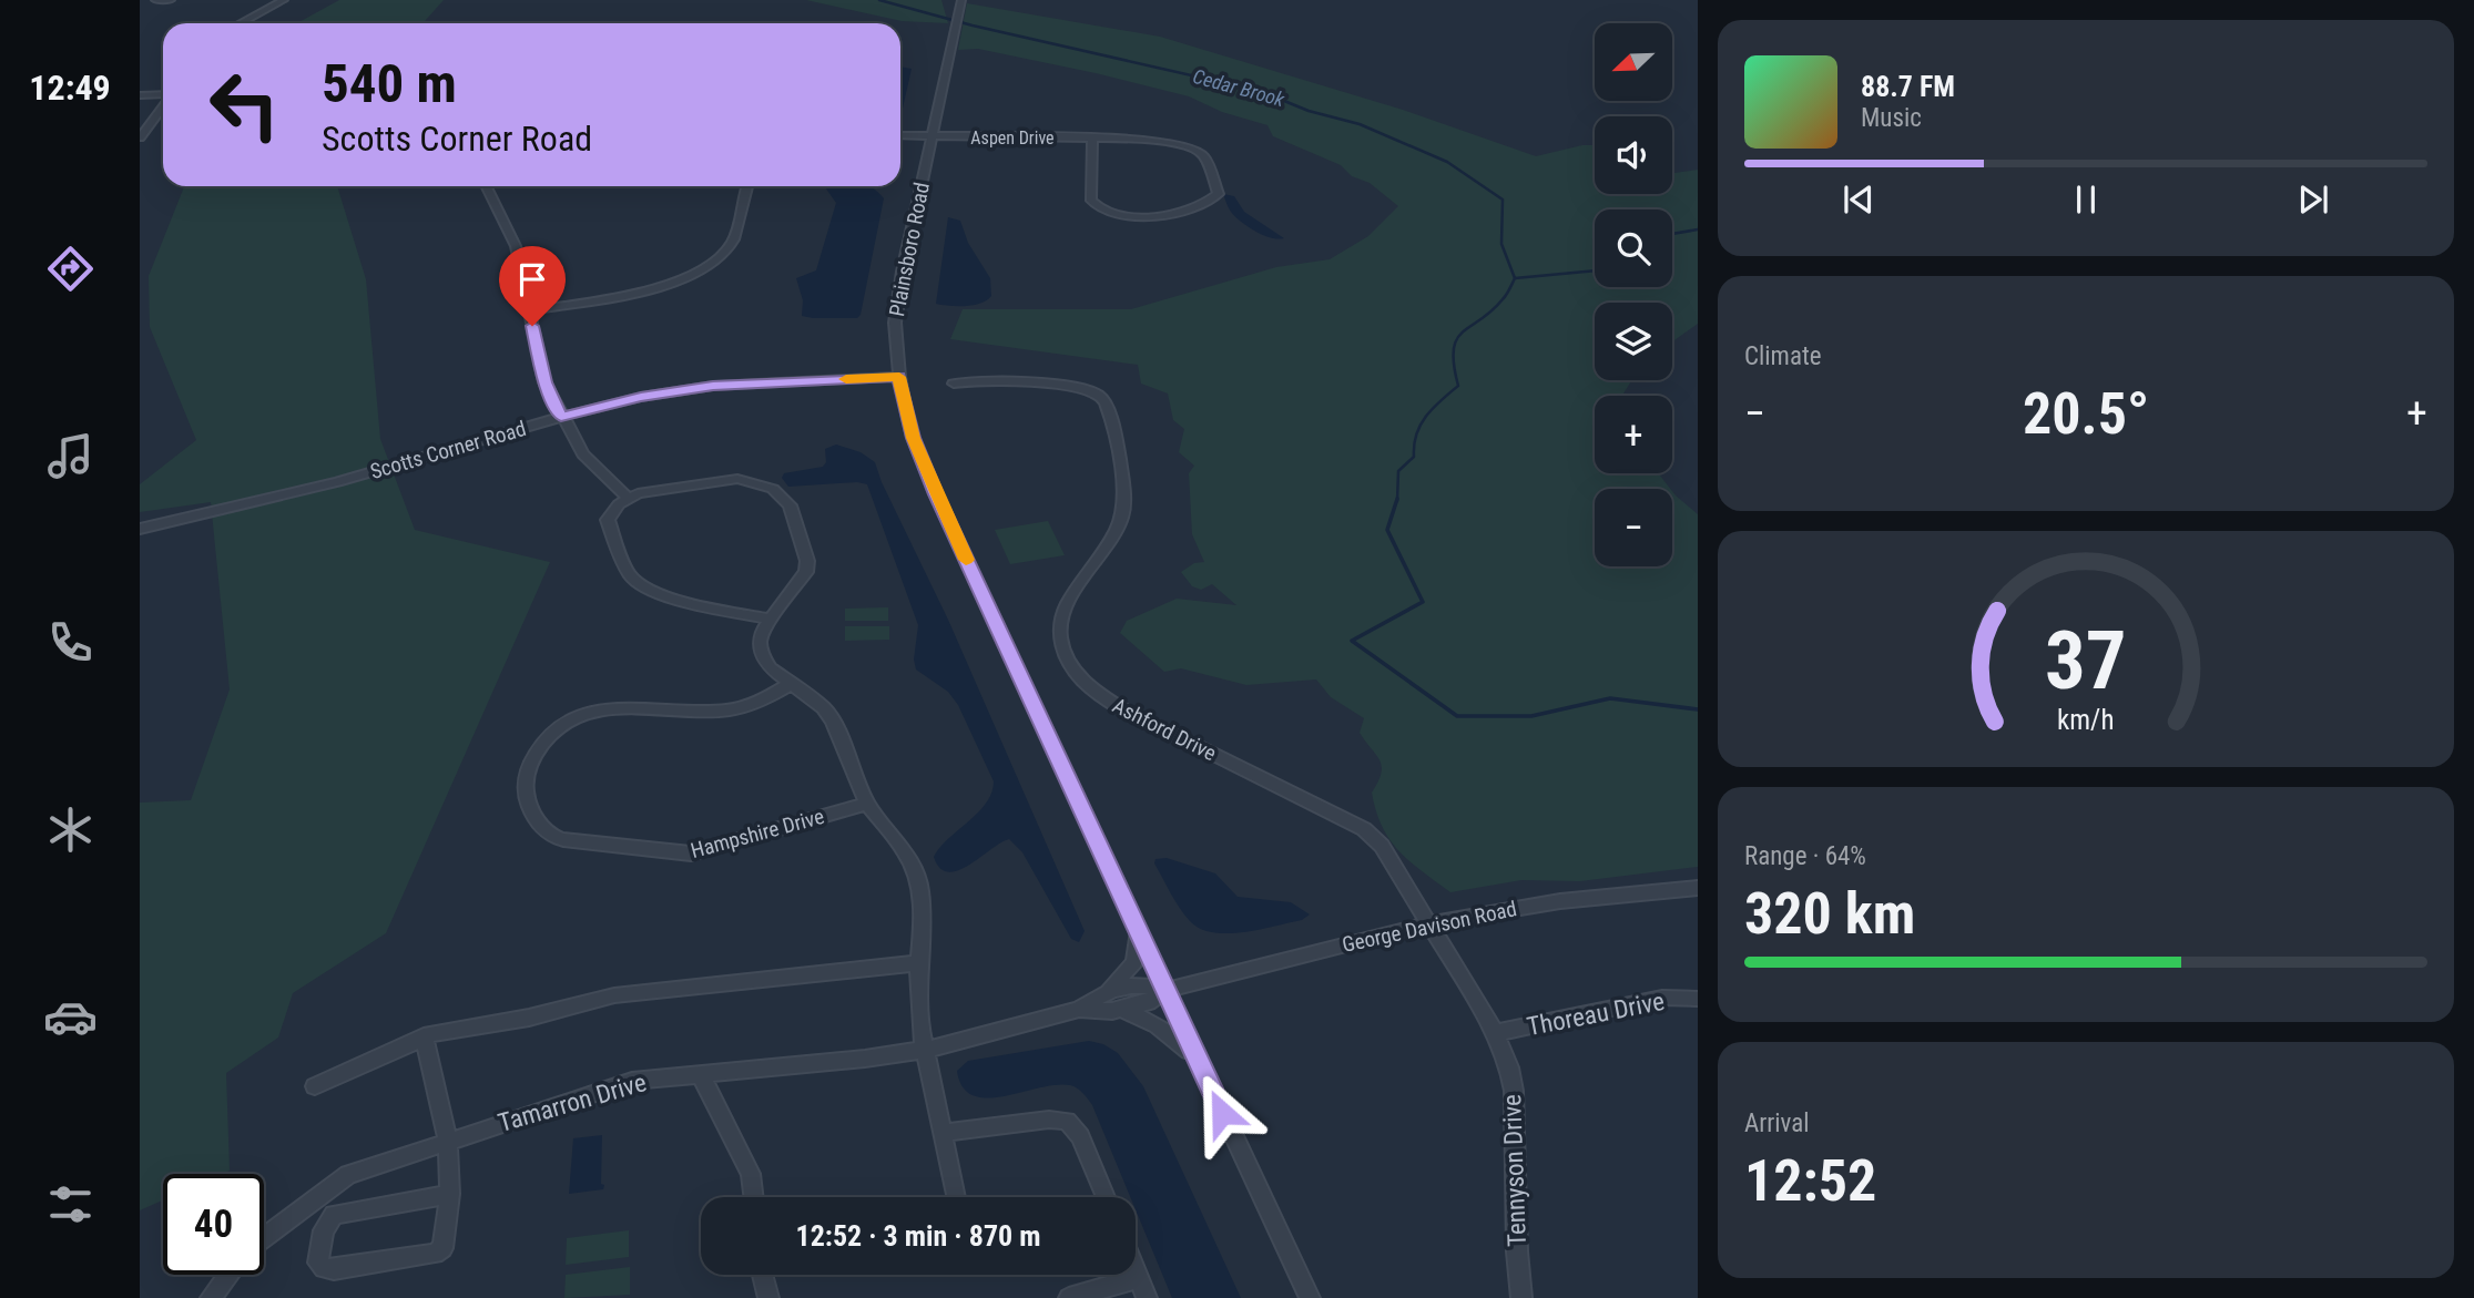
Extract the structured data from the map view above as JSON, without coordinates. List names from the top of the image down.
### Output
{
  "streets": {
    "street": [
      "Aspen Drive",
      "Plainsboro Road",
      "Scotts Corner Road",
      "Ashford Drive",
      "Hampshire Drive",
      "George Davison Road",
      "Thoreau Drive",
      "Tamarron Drive",
      "Tennyson Drive"
    ]
  },
  "crossings": [
    ["Aspen Drive", "Plainsboro Road"],
    ["Plainsboro Road", "Scotts Corner Road"],
    ["Plainsboro Road", "George Davison Road"],
    ["Plainsboro Road", "Tamarron Drive"],
    ["Ashford Drive", "George Davison Road"],
    ["Ashford Drive", "Tennyson Drive"],
    ["George Davison Road", "Tamarron Drive"],
    ["George Davison Road", "Tennyson Drive"],
    ["Thoreau Drive", "Tennyson Drive"]
  ],
  "water": ["Cedar Brook"],
  "north": "bottom left",
  "page": {
    "tabs": "12:49",
    "map_buttons": ["+", "−"],
    "turn": ["540 m", "Scotts Corner Road"],
    "song": ["88.7 FM", "Music"],
    "tile": [
      "Climate",
      ["Range · 64%", "320 km"],
      ["Arrival", "12:52"]
    ],
    "heat": ["−", "20.5°", "+"],
    "limit": "40",
    "trip": "12:52 · 3 min · 870 m",
    "gauge": ["37", "km/h"]
  }
}
